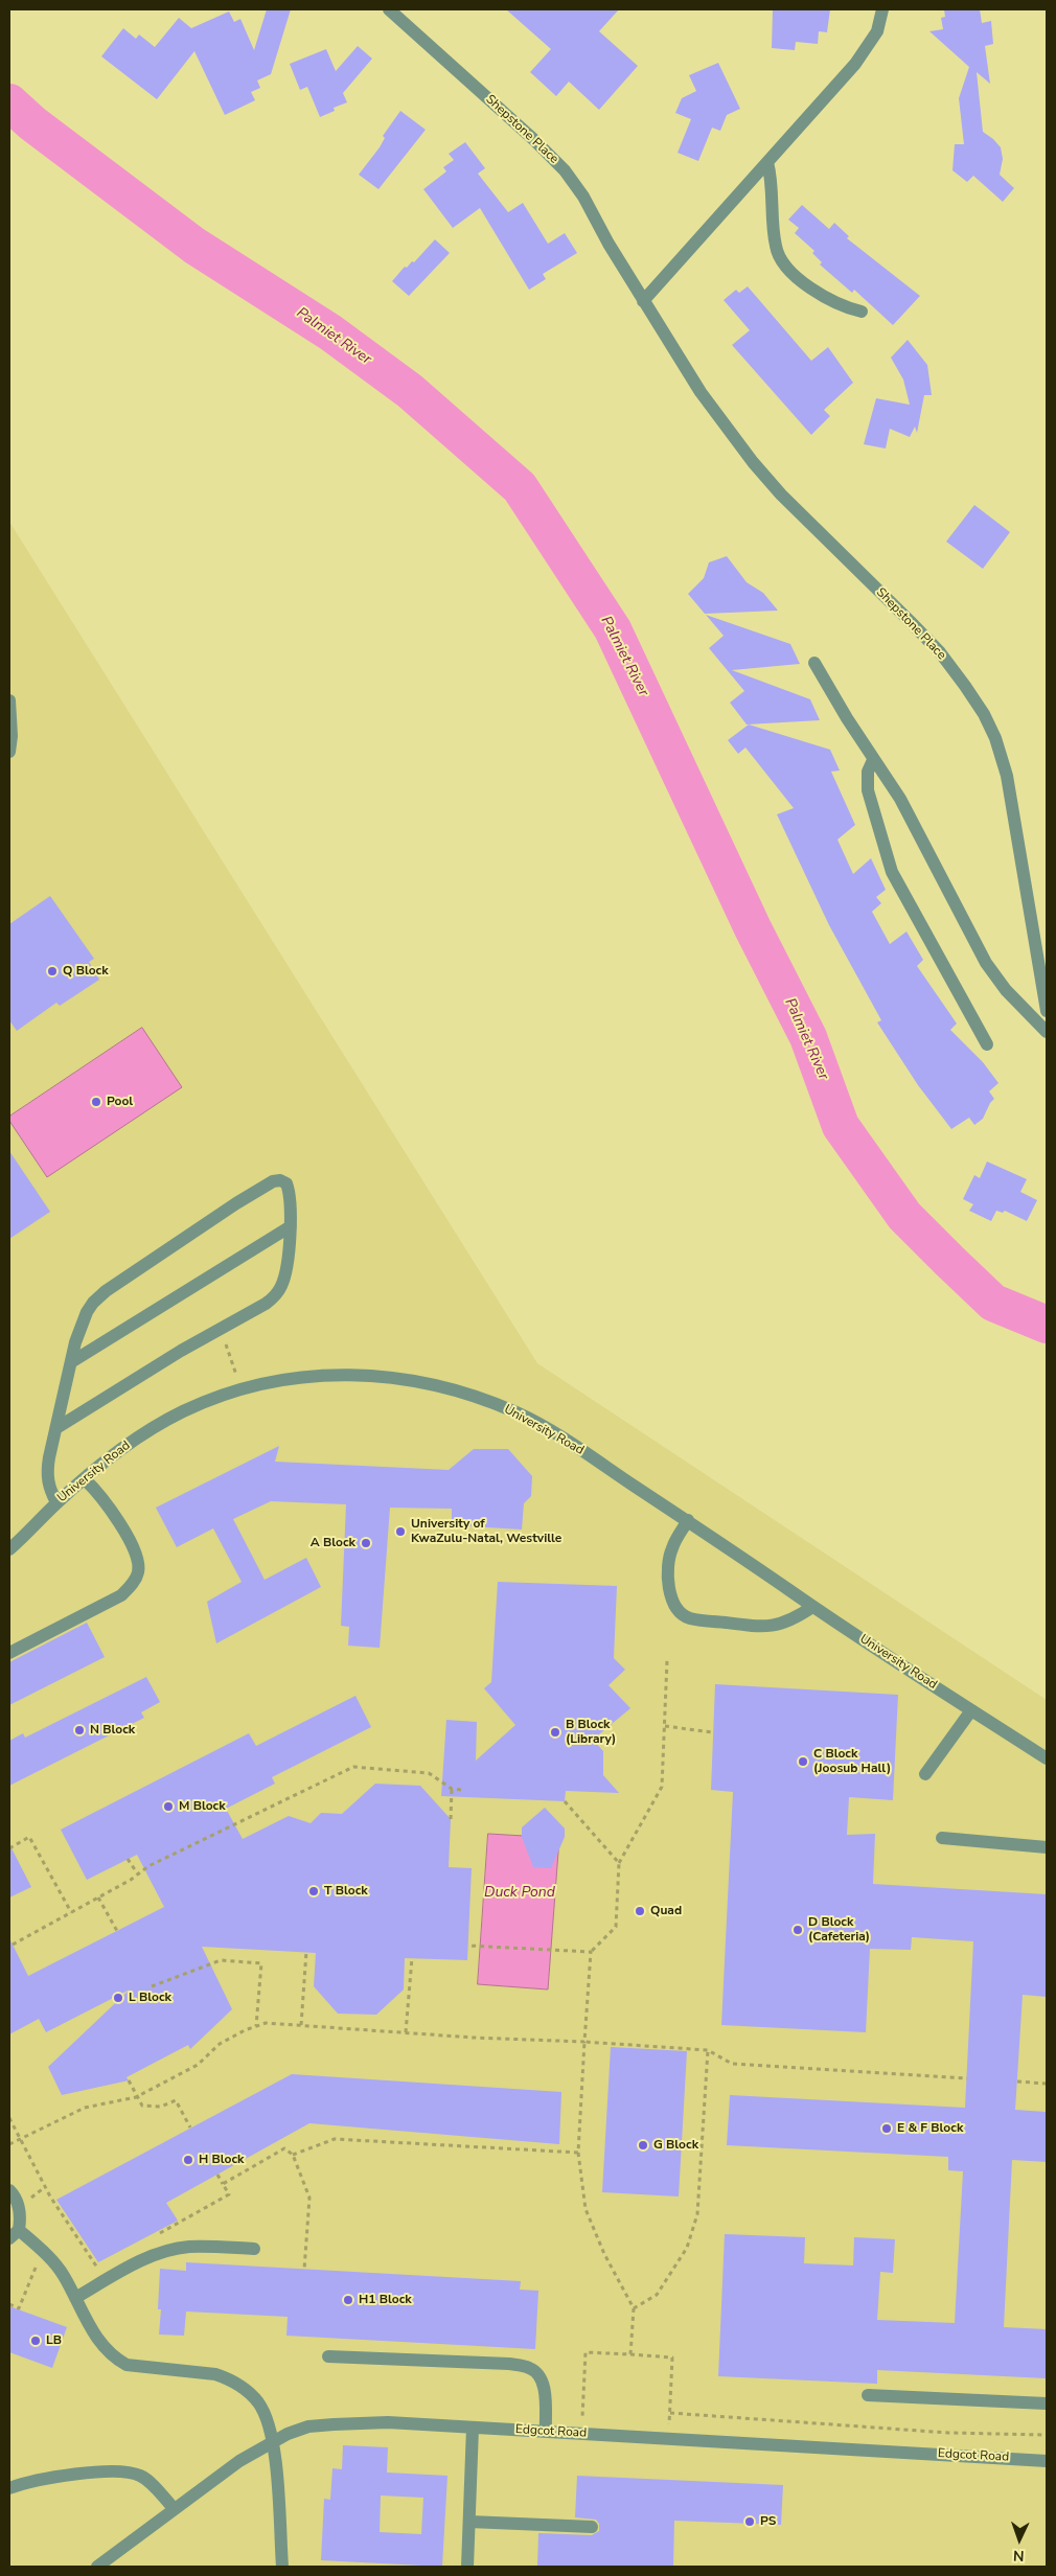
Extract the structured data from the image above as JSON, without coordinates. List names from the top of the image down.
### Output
{
  "streets": {
    "street": ["Shepstone Place", "University Road", "Edgcot Road"]
  },
  "water": ["Palmiet River", "Duck Pond"],
  "places": [
    "Q Block",
    "Pool",
    "University of KwaZulu-Natal, Westville",
    "A Block",
    "N Block",
    "B Block (Library)",
    "C Block (Joosub Hall)",
    "M Block",
    "T Block",
    "Quad",
    "D Block (Cafeteria)",
    "L Block",
    "E & F Block",
    "G Block",
    "H Block",
    "H1 Block",
    "LB",
    "PS"
  ],
  "north": "bottom"
}
